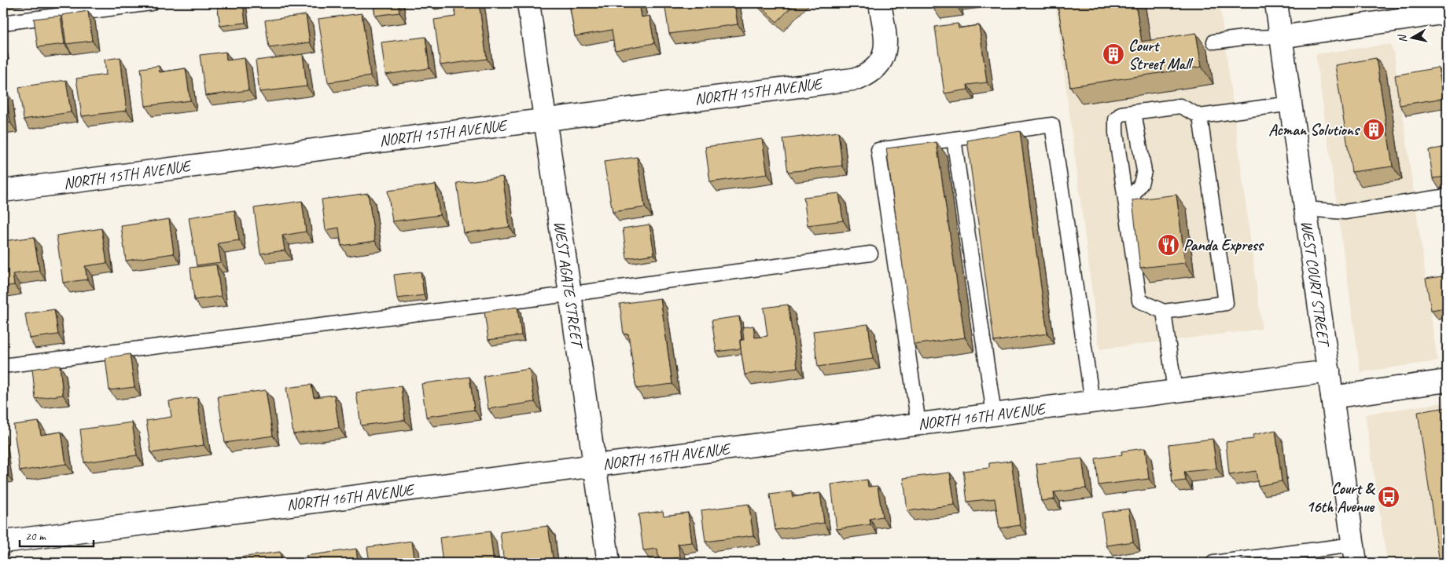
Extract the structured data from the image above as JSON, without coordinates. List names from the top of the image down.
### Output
{
  "streets": {
    "street": [
      "NORTH 15TH AVENUE",
      "WEST COURT STREET",
      "WEST AGATE STREET",
      "NORTH 16TH AVENUE"
    ]
  },
  "crossings": [
    ["NORTH 15TH AVENUE", "WEST AGATE STREET"],
    ["WEST COURT STREET", "NORTH 16TH AVENUE"],
    ["WEST AGATE STREET", "NORTH 16TH AVENUE"]
  ],
  "places": {
    "building": ["Court Street Mall", "Acman Solutions"],
    "restaurant": ["Panda Express"],
    "bus stop": ["Court & 16th Avenue"]
  },
  "scale_bar": "20 m",
  "north": "left"
}
